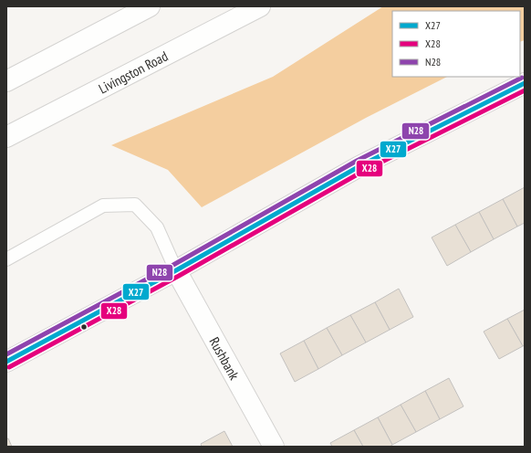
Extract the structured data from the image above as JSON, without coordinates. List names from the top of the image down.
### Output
{
  "streets": {
    "street": ["Livingston Road", "Rushbank"]
  },
  "lines": ["transit line N28", "transit line X27", "transit line X28"],
  "legend": ["X27", "X28", "N28"]
}
